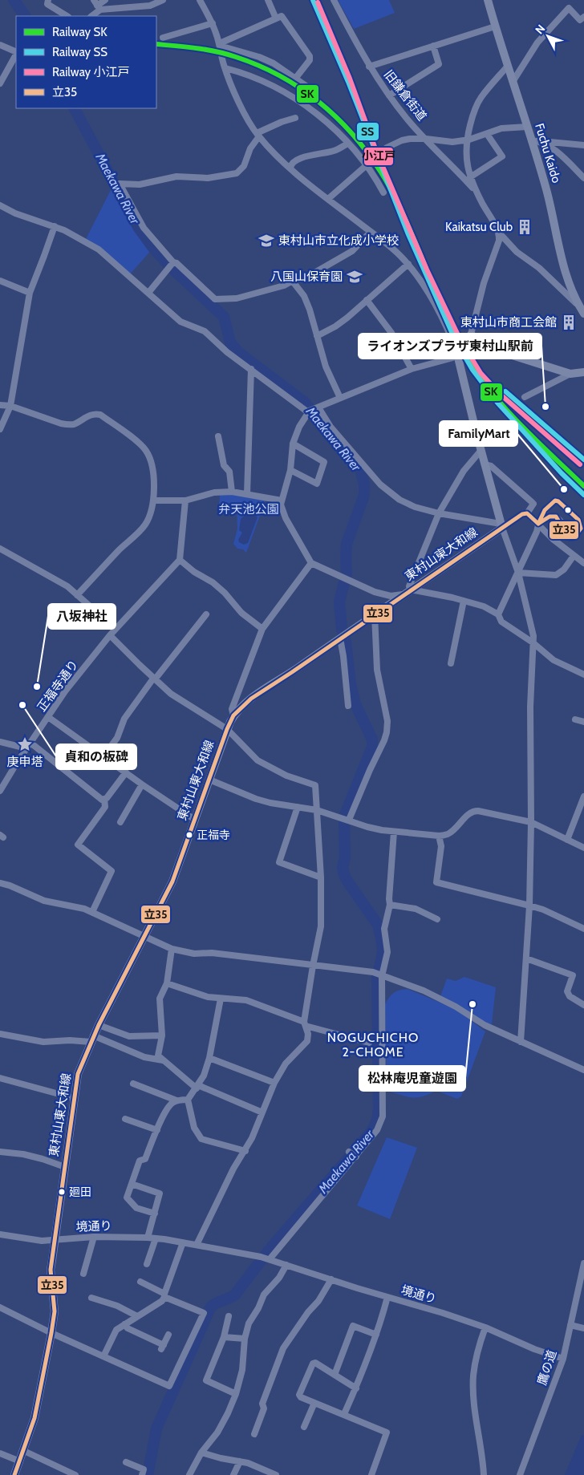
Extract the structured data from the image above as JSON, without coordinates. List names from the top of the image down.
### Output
{
  "streets": {
    "main road": ["Fuchu Kaido", "東村山東大和線"],
    "street": [
      "旧鎌倉街道",
      "正福寺通り",
      "境通り",
      "鷹の道"
    ]
  },
  "crossings": [
    ["東村山東大和線", "境通り"],
    ["境通り", "鷹の道"]
  ],
  "districts": ["NOGUCHICHO 2-CHOME"],
  "water": ["Maekawa River"],
  "parks": ["弁天池公園"],
  "places": {
    "building": ["Kaikatsu Club", "東村山市商工会館"],
    "school or university": ["東村山市立化成小学校", "八国山保育園"],
    "other": [
      "ライオンズプラザ東村山駅前",
      "FamilyMart",
      "八坂神社",
      "貞和の板碑",
      "正福寺",
      "松林庵児童遊園",
      "廻田"
    ],
    "place": ["庚申塔"]
  },
  "lines": [
    "rail line SS",
    "rail line 小江戸",
    "rail line SK",
    "transit line 立35"
  ],
  "legend": [
    "Railway SK",
    "Railway SS",
    "Railway 小江戸",
    "立35"
  ],
  "north": "top left"
}
